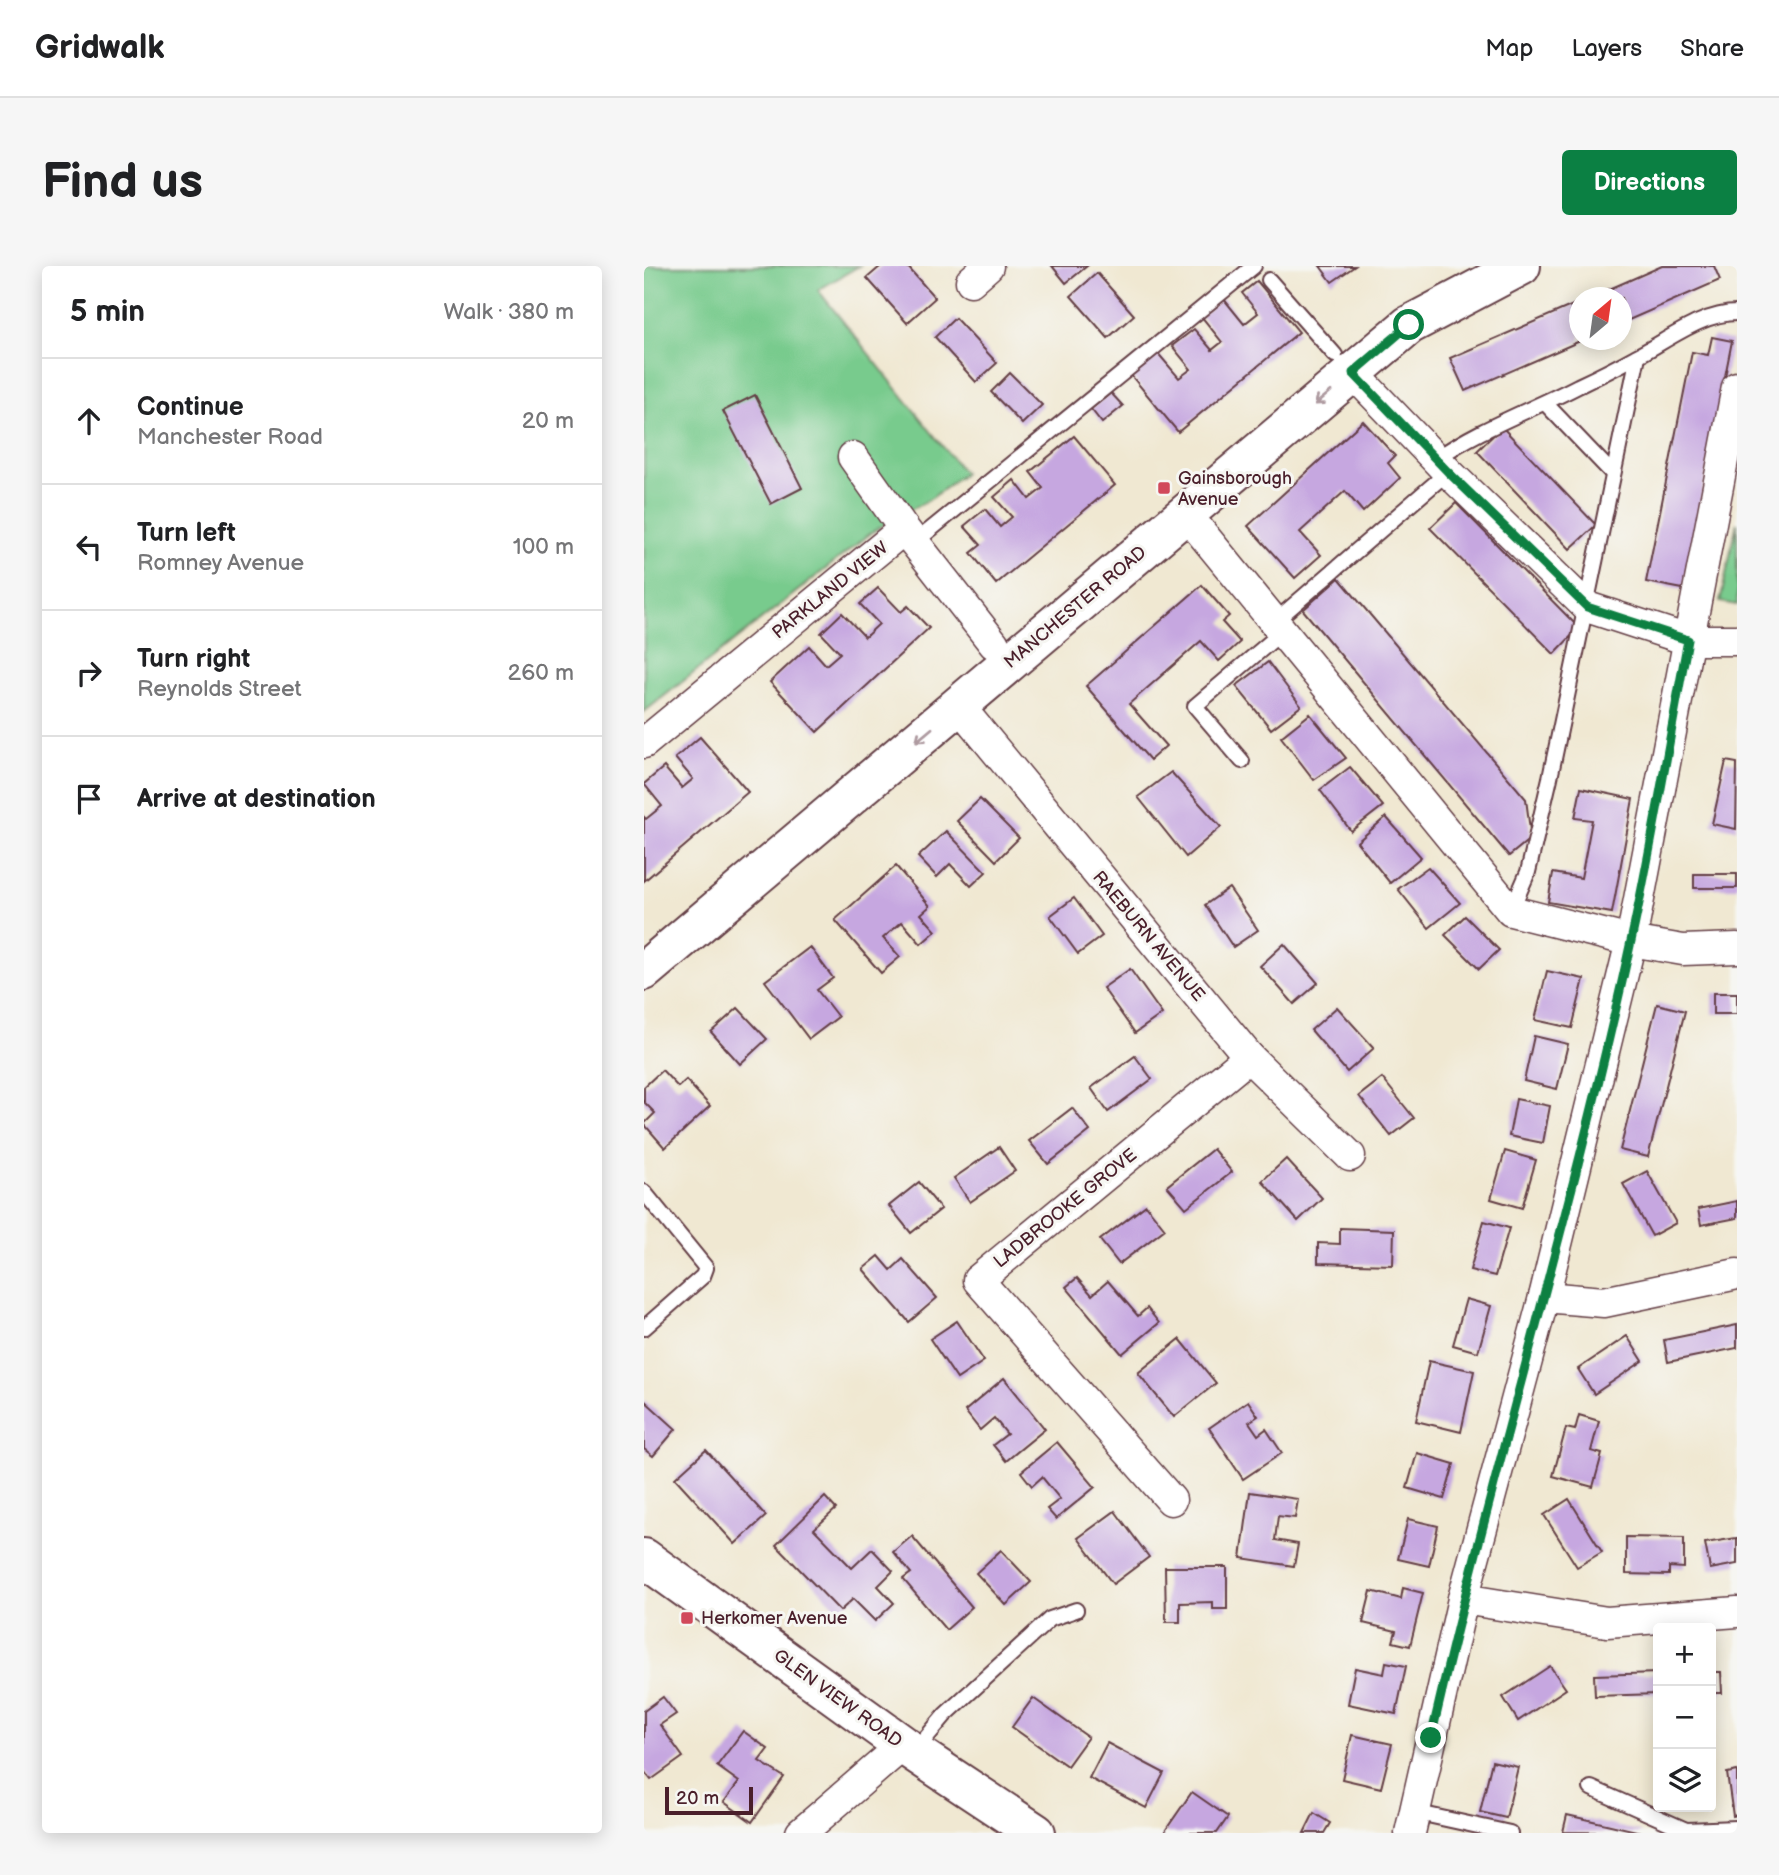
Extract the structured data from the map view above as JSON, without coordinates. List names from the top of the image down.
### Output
{
  "streets": {
    "main road": ["MANCHESTER ROAD", "GLEN VIEW ROAD"],
    "street": ["PARKLAND VIEW", "RAEBURN AVENUE", "LADBROOKE GROVE"]
  },
  "crossings": [
    ["PARKLAND VIEW", "MANCHESTER ROAD"],
    ["MANCHESTER ROAD", "RAEBURN AVENUE"],
    ["RAEBURN AVENUE", "LADBROOKE GROVE"]
  ],
  "places": {
    "transit": ["Gainsborough Avenue", "Herkomer Avenue"]
  },
  "scale_bar": "20 m",
  "north": "top right",
  "page": {
    "header": "Gridwalk",
    "nav": ["Map", "Layers", "Share"],
    "buttons": "Directions",
    "title": "Find us",
    "heading": ["5 min", "Walk · 380 m"],
    "list": [
      ["Continue", "Manchester Road", "20 m"],
      ["Turn left", "Romney Avenue", "100 m"],
      ["Turn right", "Reynolds Street", "260 m"],
      "Arrive at destination"
    ],
    "map_buttons": ["+", "−"],
    "scale": "20 m"
  }
}
